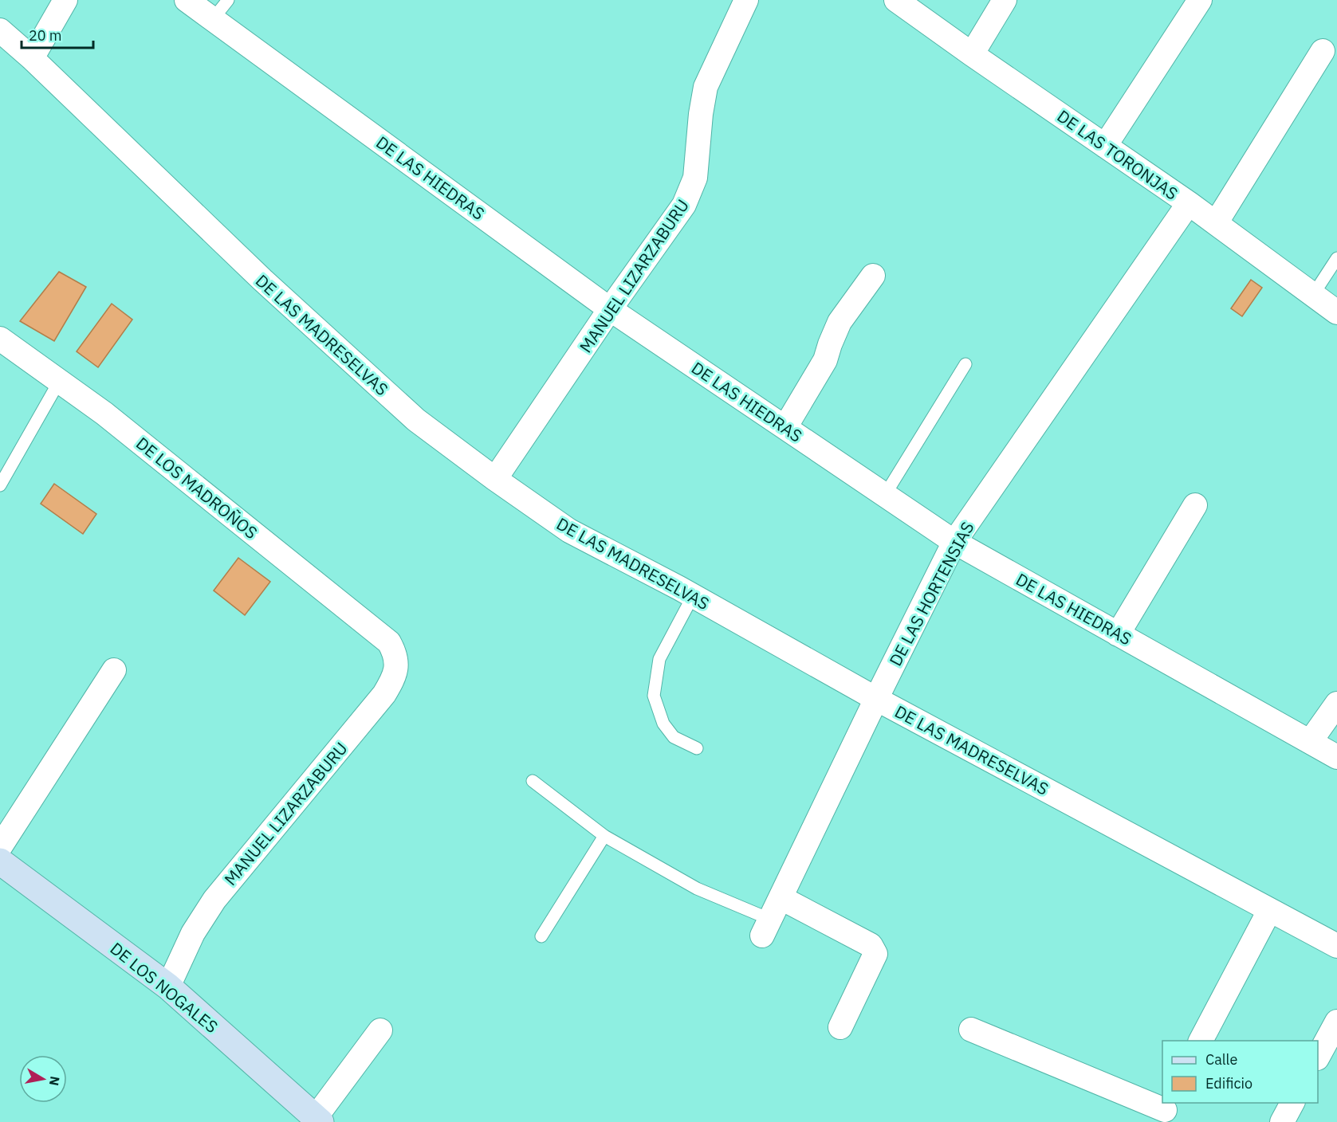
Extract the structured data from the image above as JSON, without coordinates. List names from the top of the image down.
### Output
{
  "streets": {
    "street": [
      "DE LAS TORONJAS",
      "DE LAS HIEDRAS",
      "MANUEL LIZARZABURU",
      "DE LAS MADRESELVAS",
      "DE LOS MADROÑOS",
      "DE LAS HORTENSIAS",
      "DE LOS NOGALES"
    ]
  },
  "crossings": [
    ["DE LAS TORONJAS", "DE LAS HORTENSIAS"],
    ["DE LAS HIEDRAS", "MANUEL LIZARZABURU"],
    ["DE LAS HIEDRAS", "DE LAS HORTENSIAS"],
    ["MANUEL LIZARZABURU", "DE LAS MADRESELVAS"],
    ["MANUEL LIZARZABURU", "DE LOS MADROÑOS"],
    ["MANUEL LIZARZABURU", "DE LOS NOGALES"],
    ["DE LAS MADRESELVAS", "DE LAS HORTENSIAS"]
  ],
  "legend": ["Calle", "Edificio"],
  "scale_bar": "20 m",
  "north": "right"
}
